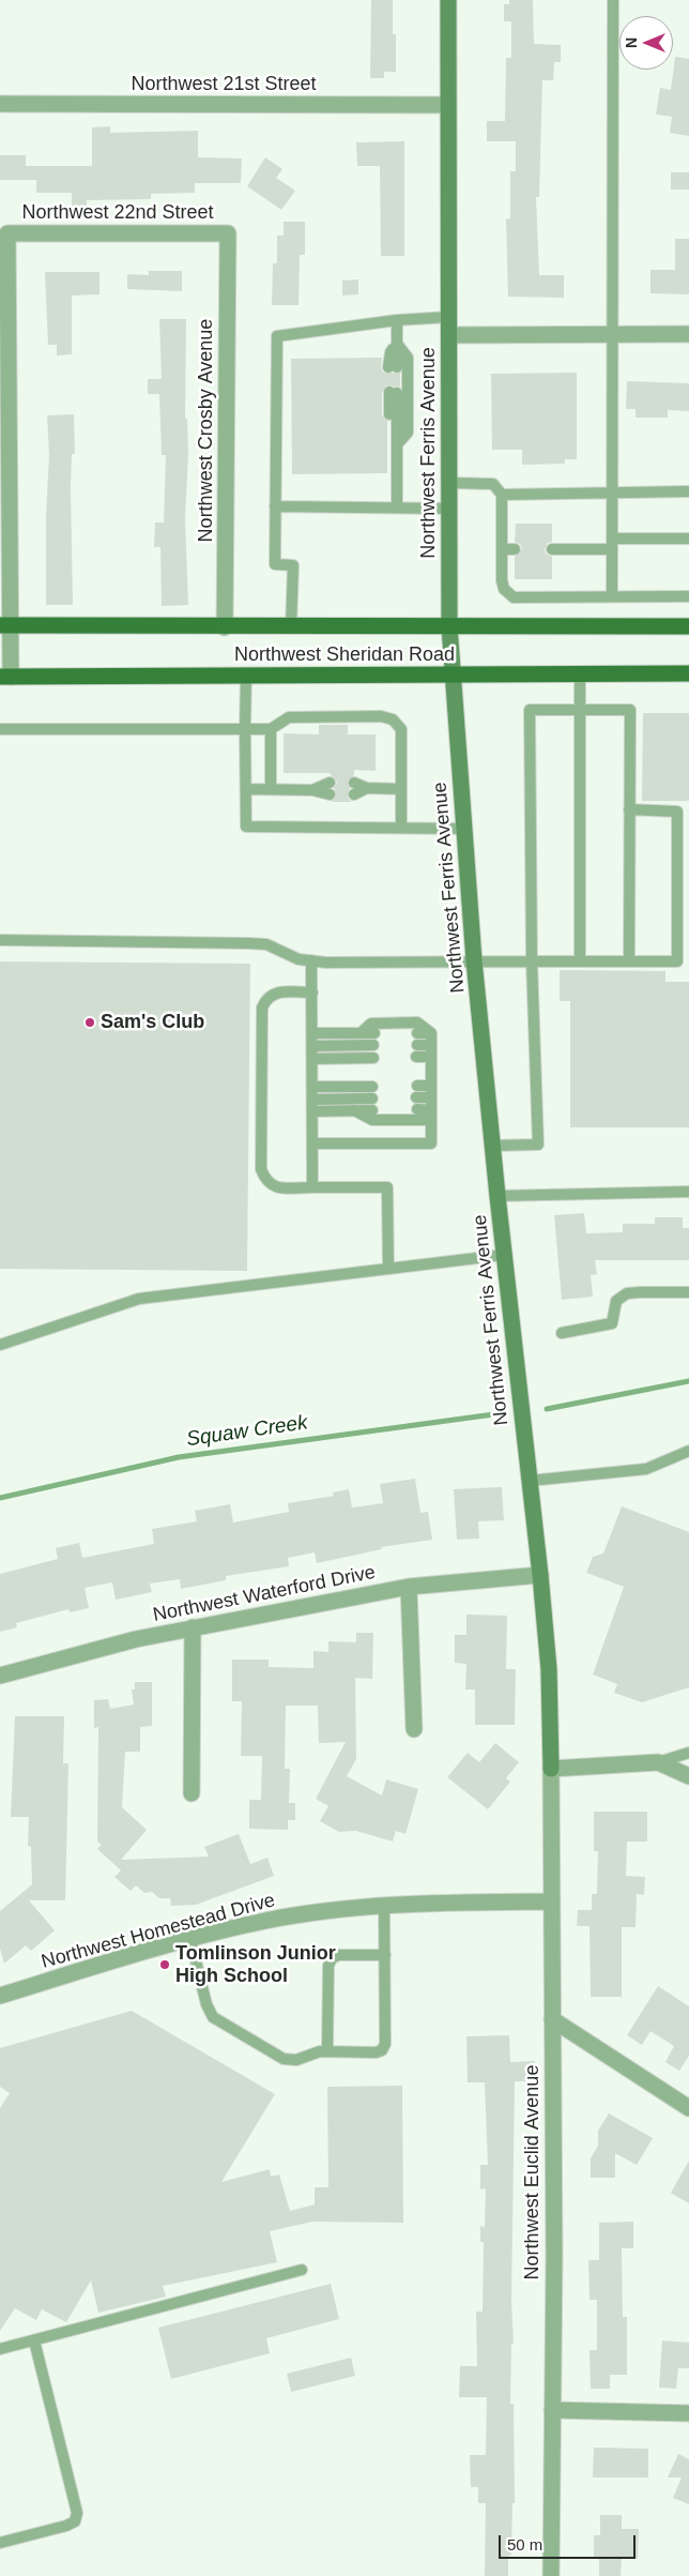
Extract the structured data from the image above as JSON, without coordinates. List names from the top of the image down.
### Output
{
  "streets": {
    "main road": ["Northwest Sheridan Road"],
    "street": [
      "Northwest 21st Street",
      "Northwest 22nd Street",
      "Northwest Crosby Avenue",
      "Northwest Ferris Avenue",
      "Northwest Waterford Drive",
      "Northwest Homestead Drive",
      "Northwest Euclid Avenue"
    ]
  },
  "crossings": [
    ["Northwest 21st Street", "Northwest Ferris Avenue"],
    ["Northwest 22nd Street", "Northwest Crosby Avenue"],
    ["Northwest 22nd Street", "Northwest Sheridan Road"],
    ["Northwest Crosby Avenue", "Northwest Sheridan Road"],
    ["Northwest Ferris Avenue", "Northwest Sheridan Road"],
    ["Northwest Ferris Avenue", "Northwest Waterford Drive"],
    ["Northwest Ferris Avenue", "Northwest Euclid Avenue"],
    ["Northwest Homestead Drive", "Northwest Euclid Avenue"]
  ],
  "water": ["Squaw Creek"],
  "places": ["Sam's Club", "Tomlinson Junior High School"],
  "scale_bar": "50 m",
  "north": "left"
}
